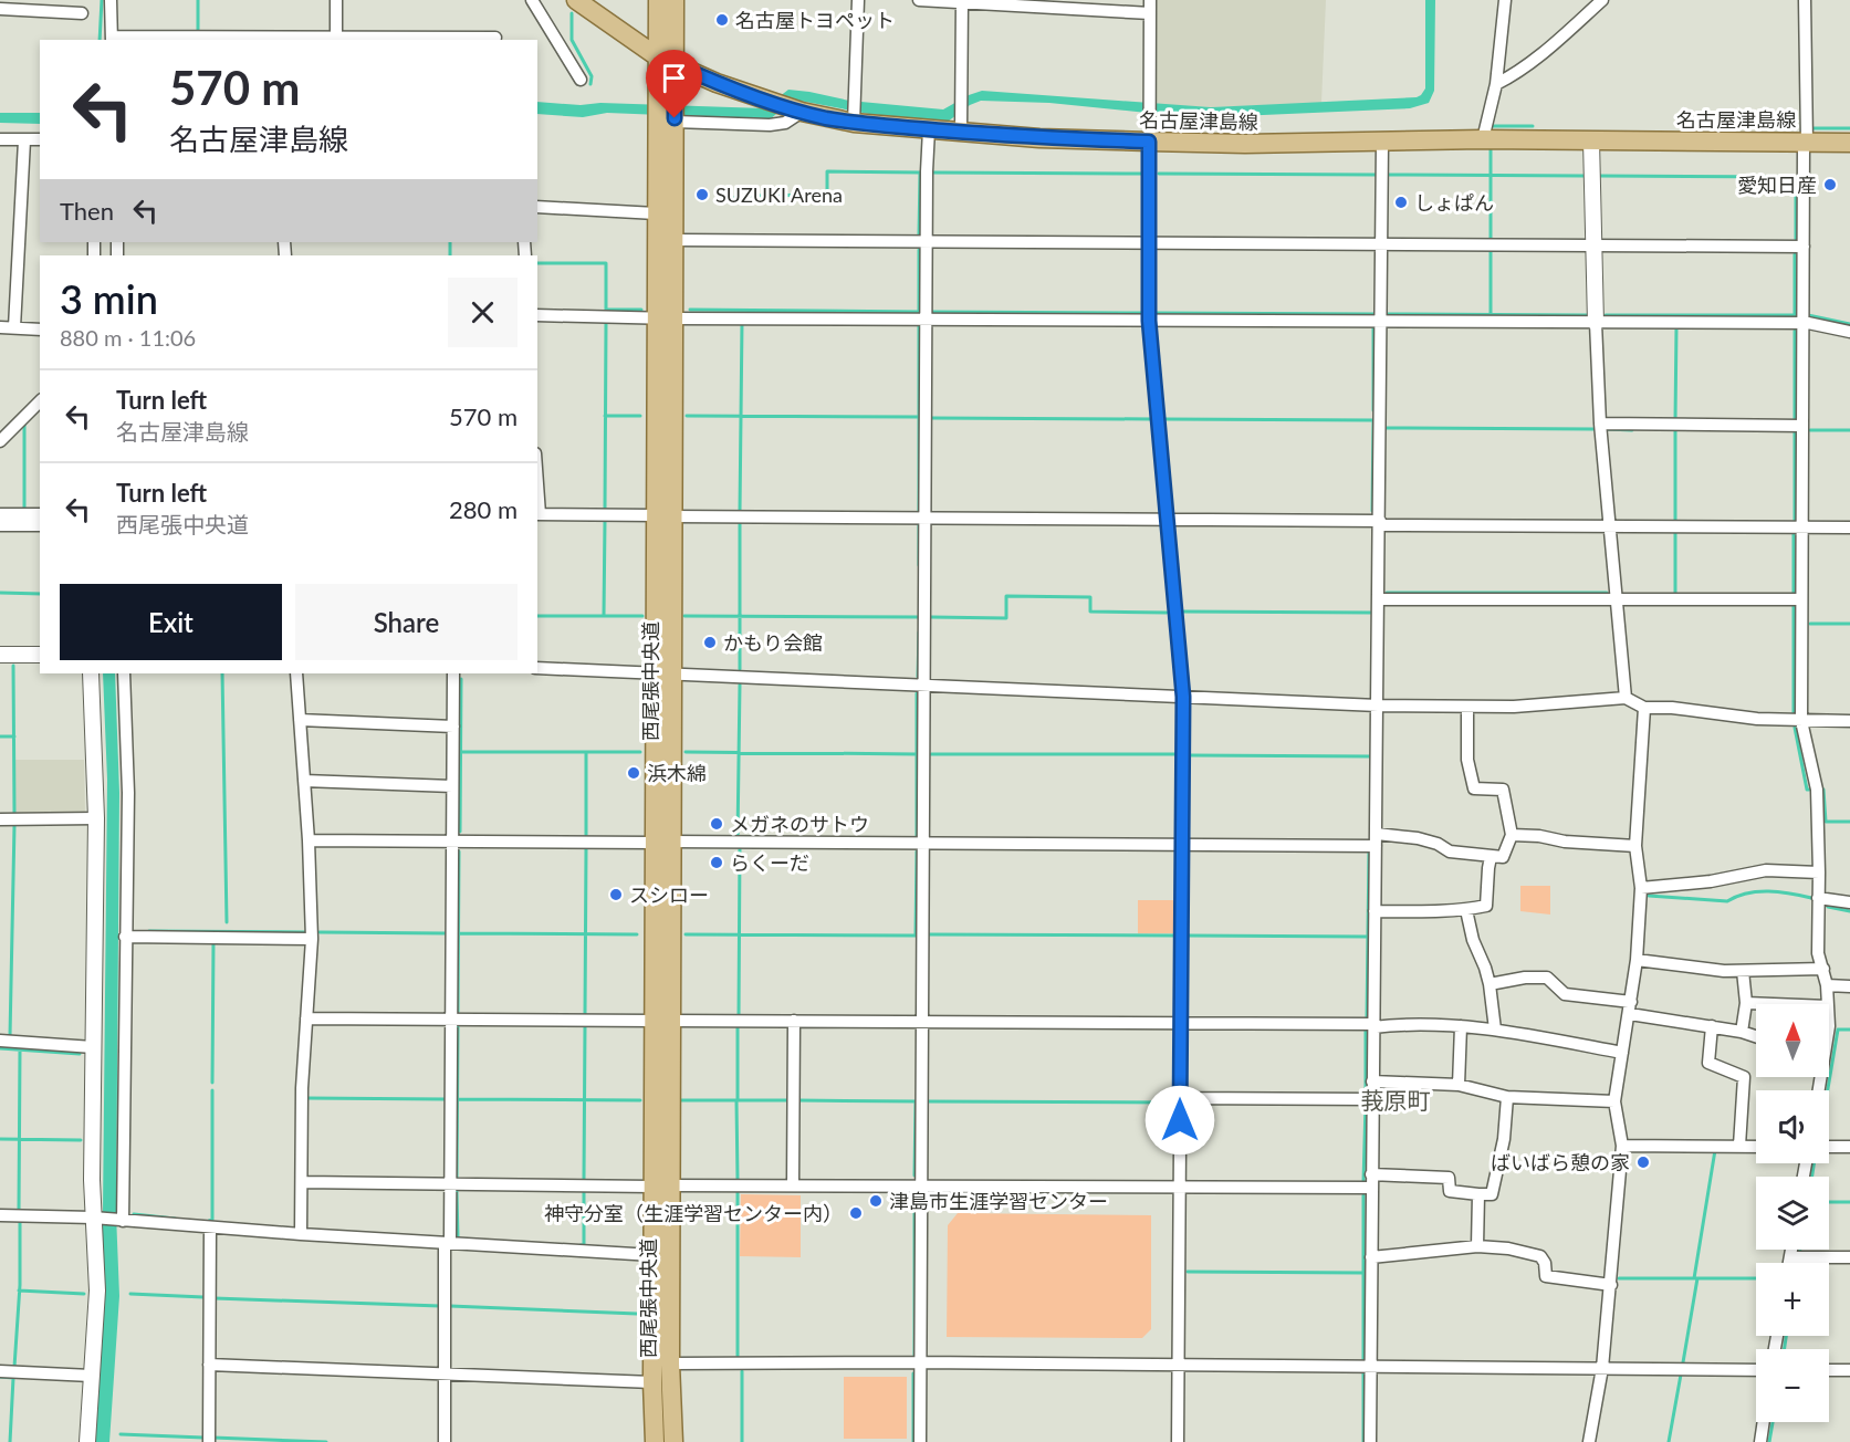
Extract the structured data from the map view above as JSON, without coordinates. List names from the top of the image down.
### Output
{
  "streets": {
    "main road": ["名古屋津島線", "西尾張中央道"]
  },
  "crossings": [
    ["名古屋津島線", "西尾張中央道"]
  ],
  "districts": ["莪原町"],
  "places": [
    "名古屋トヨペット",
    "愛知日産",
    "SUZUKI Arena",
    "しょぱん",
    "かもり会館",
    "浜木綿",
    "メガネのサトウ",
    "らくーだ",
    "スシロー",
    "ばいばら憩の家",
    "津島市生涯学習センター",
    "神守分室（生涯学習センター内）"
  ],
  "north": "top",
  "page": {
    "turn": ["570 m", "名古屋津島線"],
    "then": "Then",
    "heading": ["3 min", "880 m · 11:06"],
    "list": [
      {
        "name": "Turn left",
        "note": "名古屋津島線",
        "value": "570 m"
      },
      {
        "name": "Turn left",
        "note": "西尾張中央道",
        "value": "280 m"
      }
    ],
    "buttons": ["Exit", "Share"],
    "map_buttons": ["+", "−"]
  }
}
